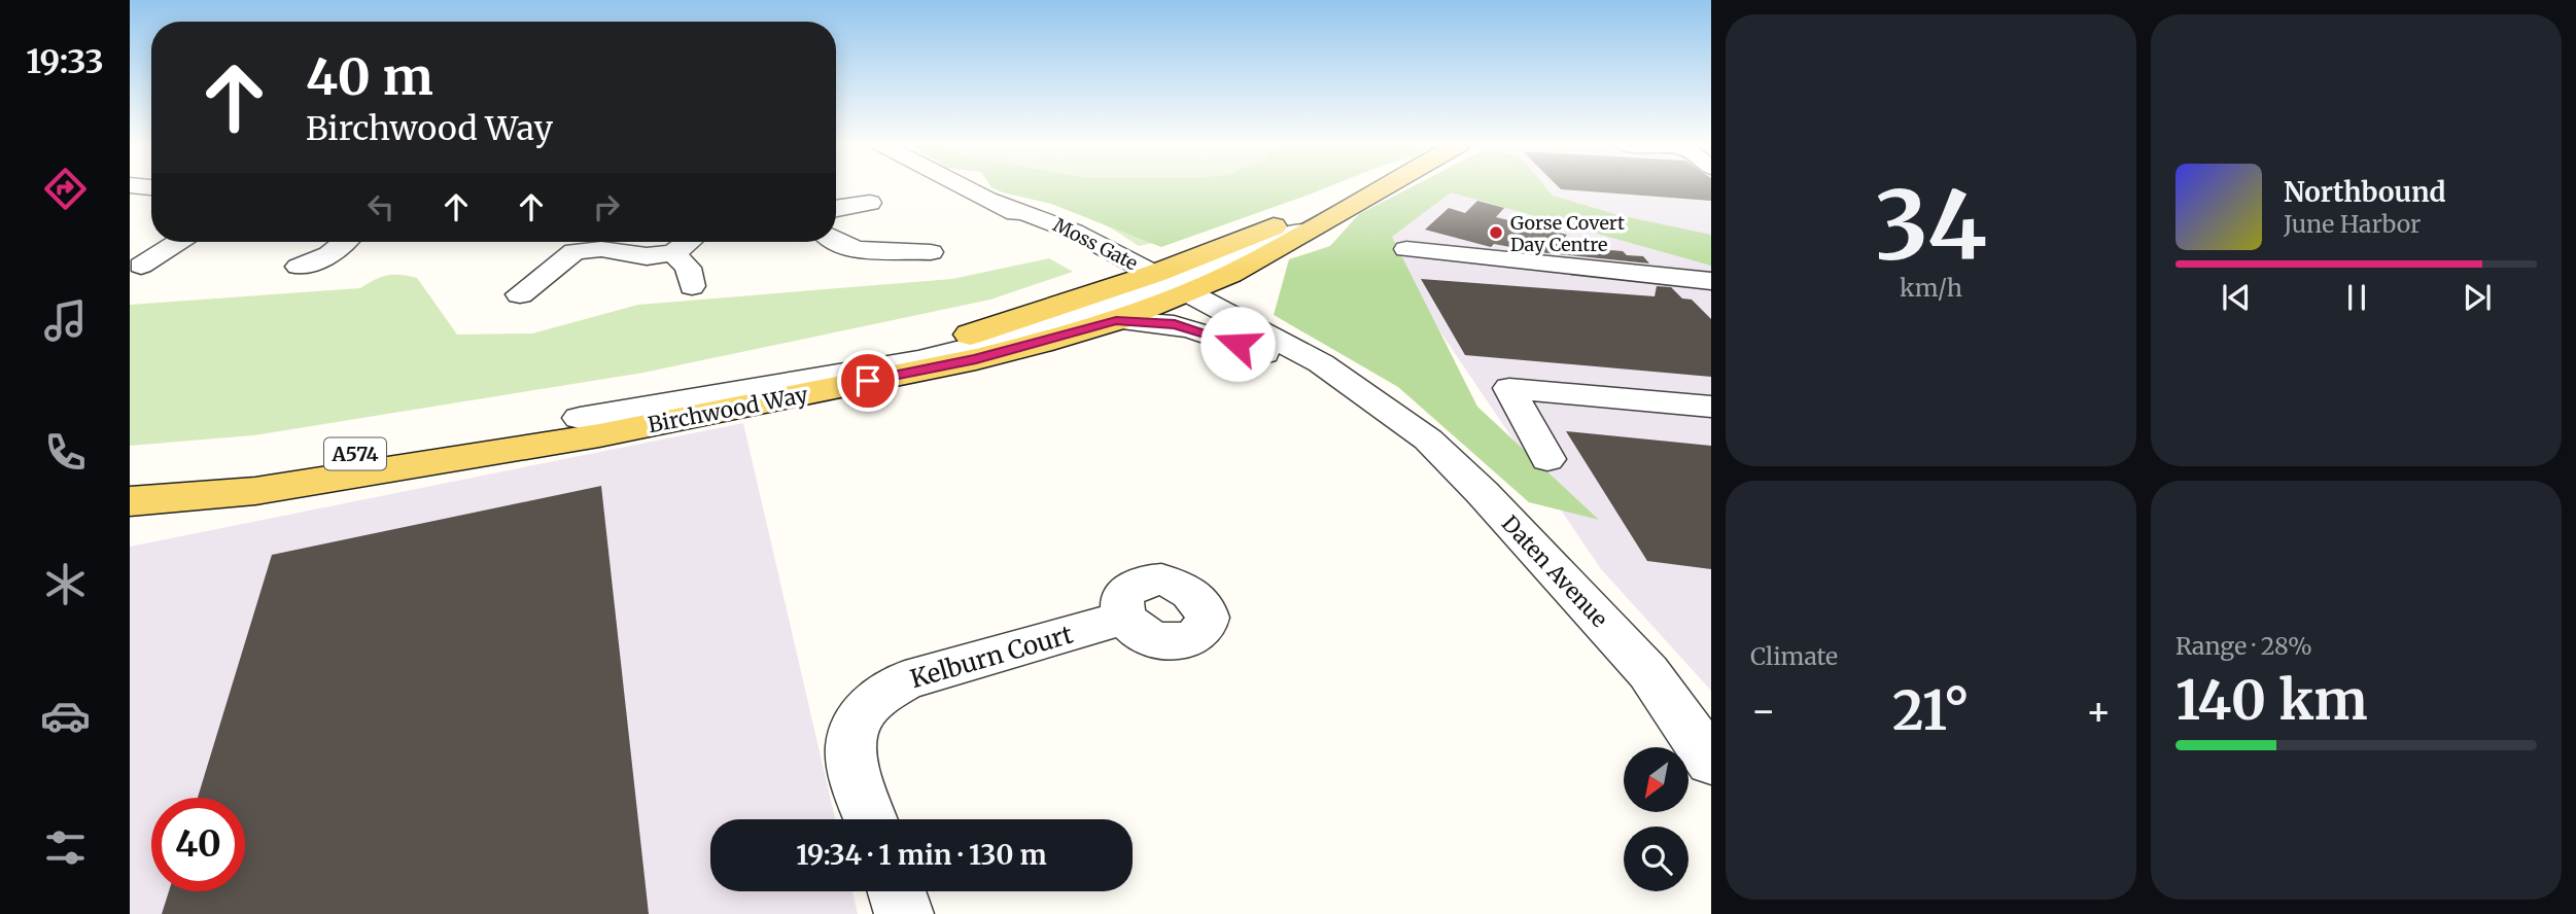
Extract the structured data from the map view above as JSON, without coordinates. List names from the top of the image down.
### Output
{
  "streets": {
    "main road": ["Birchwood Way", "A574"],
    "street": ["Moss Gate", "Daten Avenue", "Kelburn Court"]
  },
  "crossings": [
    ["Moss Gate", "Birchwood Way"],
    ["Moss Gate", "Daten Avenue"],
    ["Birchwood Way", "Daten Avenue"]
  ],
  "places": ["Gorse Covert Day Centre"],
  "north": "bottom left",
  "page": {
    "tabs": "19:33",
    "tile": [
      ["34", "km/h"],
      "Climate",
      ["Range · 28%", "140 km"]
    ],
    "turn": ["40 m", "Birchwood Way"],
    "song": ["Northbound", "June Harbor"],
    "heat": ["−", "21°", "+"],
    "limit": "40",
    "trip": "19:34 · 1 min · 130 m"
  }
}
